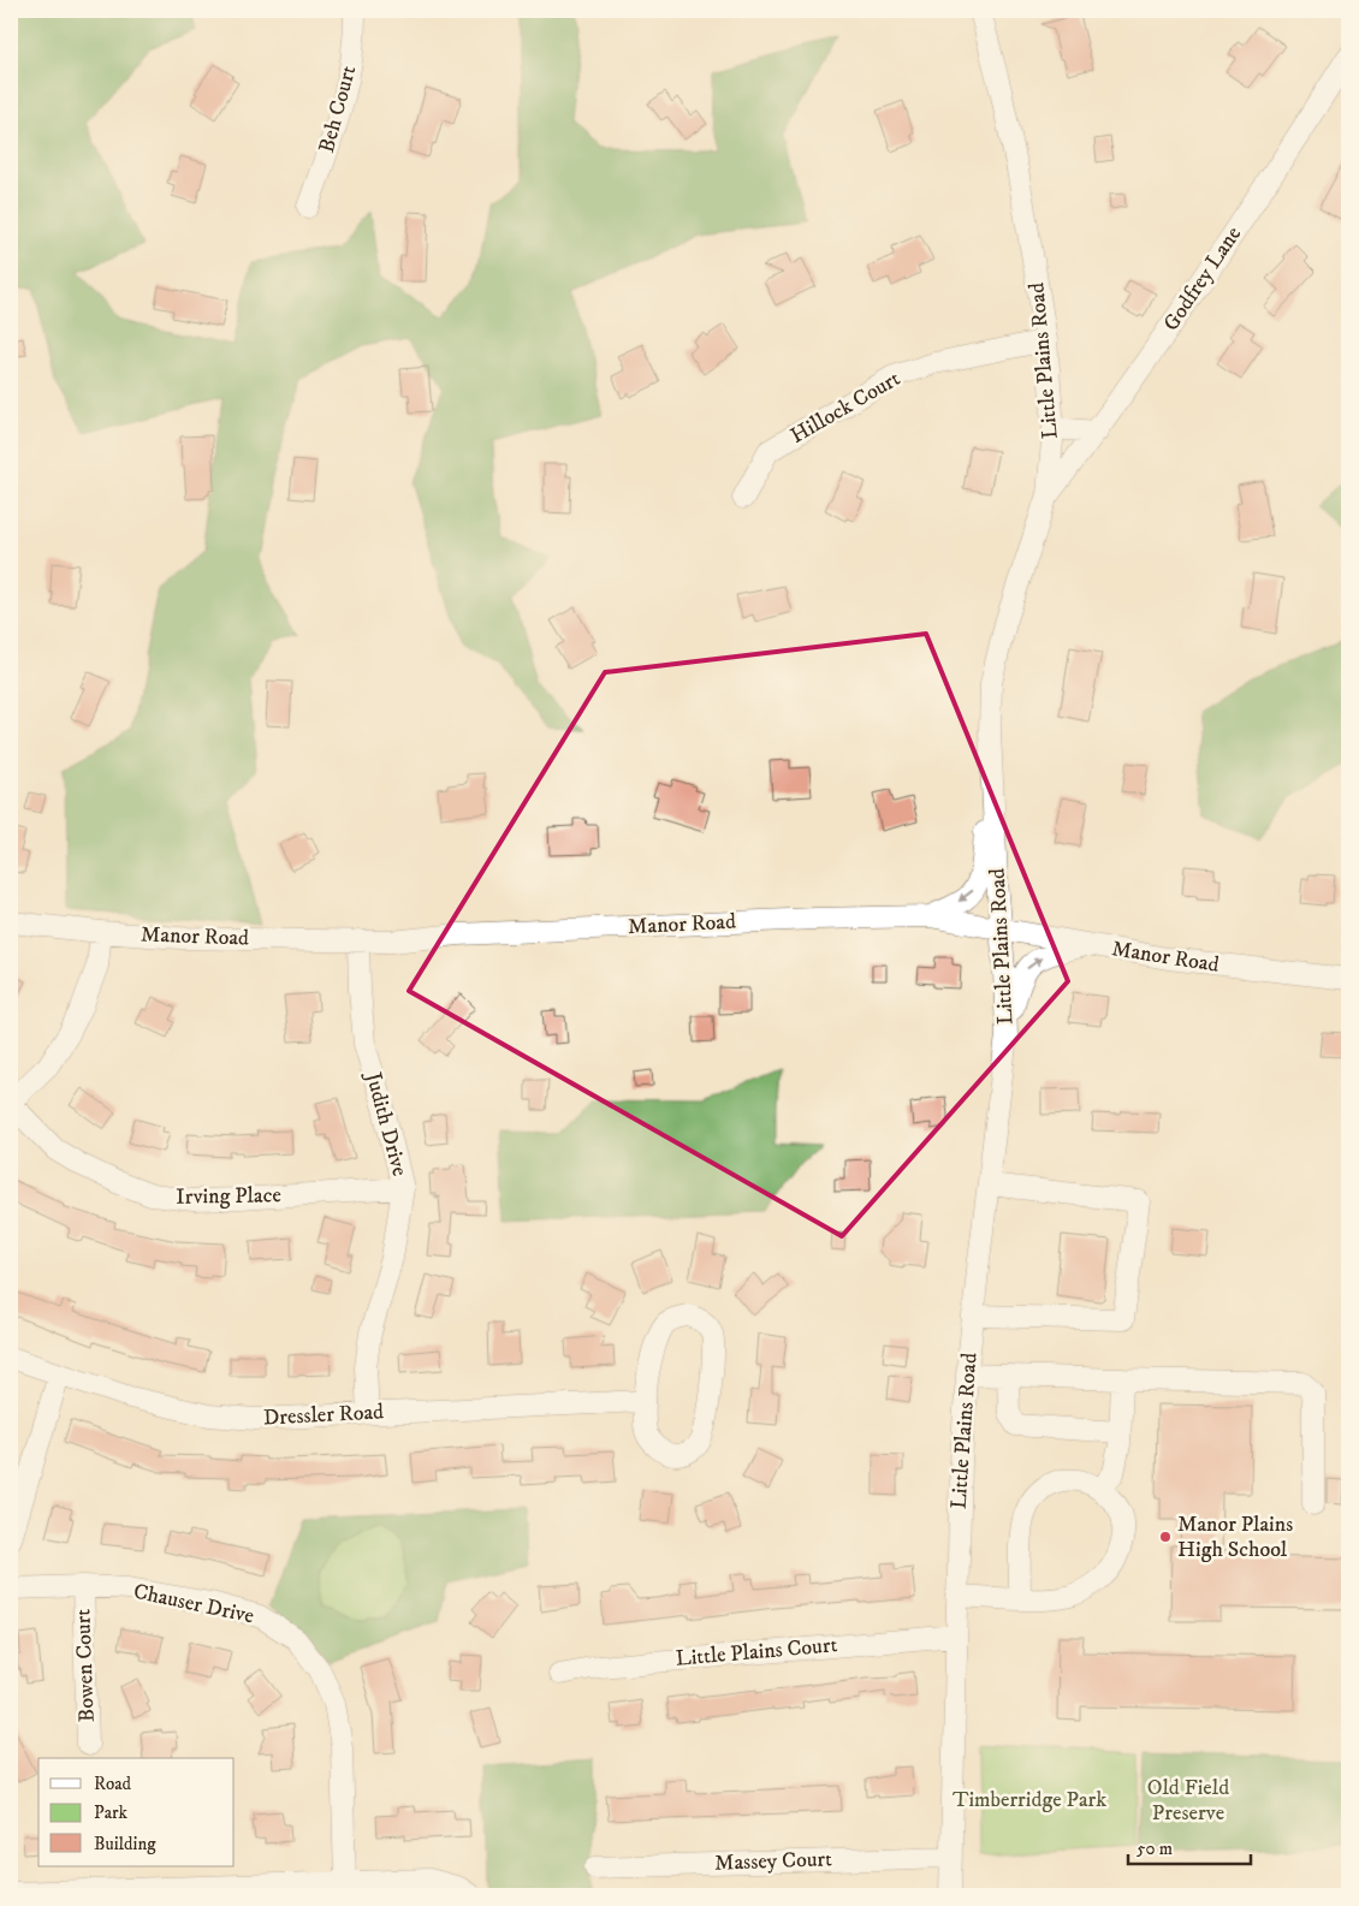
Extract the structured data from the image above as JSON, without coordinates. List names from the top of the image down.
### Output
{
  "streets": {
    "street": [
      "Beh Court",
      "Godfrey Lane",
      "Little Plains Road",
      "Hillock Court",
      "Manor Road",
      "Judith Drive",
      "Irving Place",
      "Dressler Road",
      "Chauser Drive",
      "Little Plains Court",
      "Bowen Court",
      "Massey Court"
    ]
  },
  "crossings": [
    ["Godfrey Lane", "Little Plains Road"],
    ["Little Plains Road", "Hillock Court"],
    ["Little Plains Road", "Manor Road"],
    ["Little Plains Road", "Little Plains Court"],
    ["Little Plains Road", "Massey Court"],
    ["Manor Road", "Judith Drive"],
    ["Judith Drive", "Irving Place"],
    ["Judith Drive", "Dressler Road"],
    ["Chauser Drive", "Bowen Court"]
  ],
  "parks": ["Old Field Preserve", "Timberridge Park"],
  "places": ["Manor Plains High School"],
  "legend": ["Road", "Park", "Building"],
  "scale_bar": "50 m"
}
